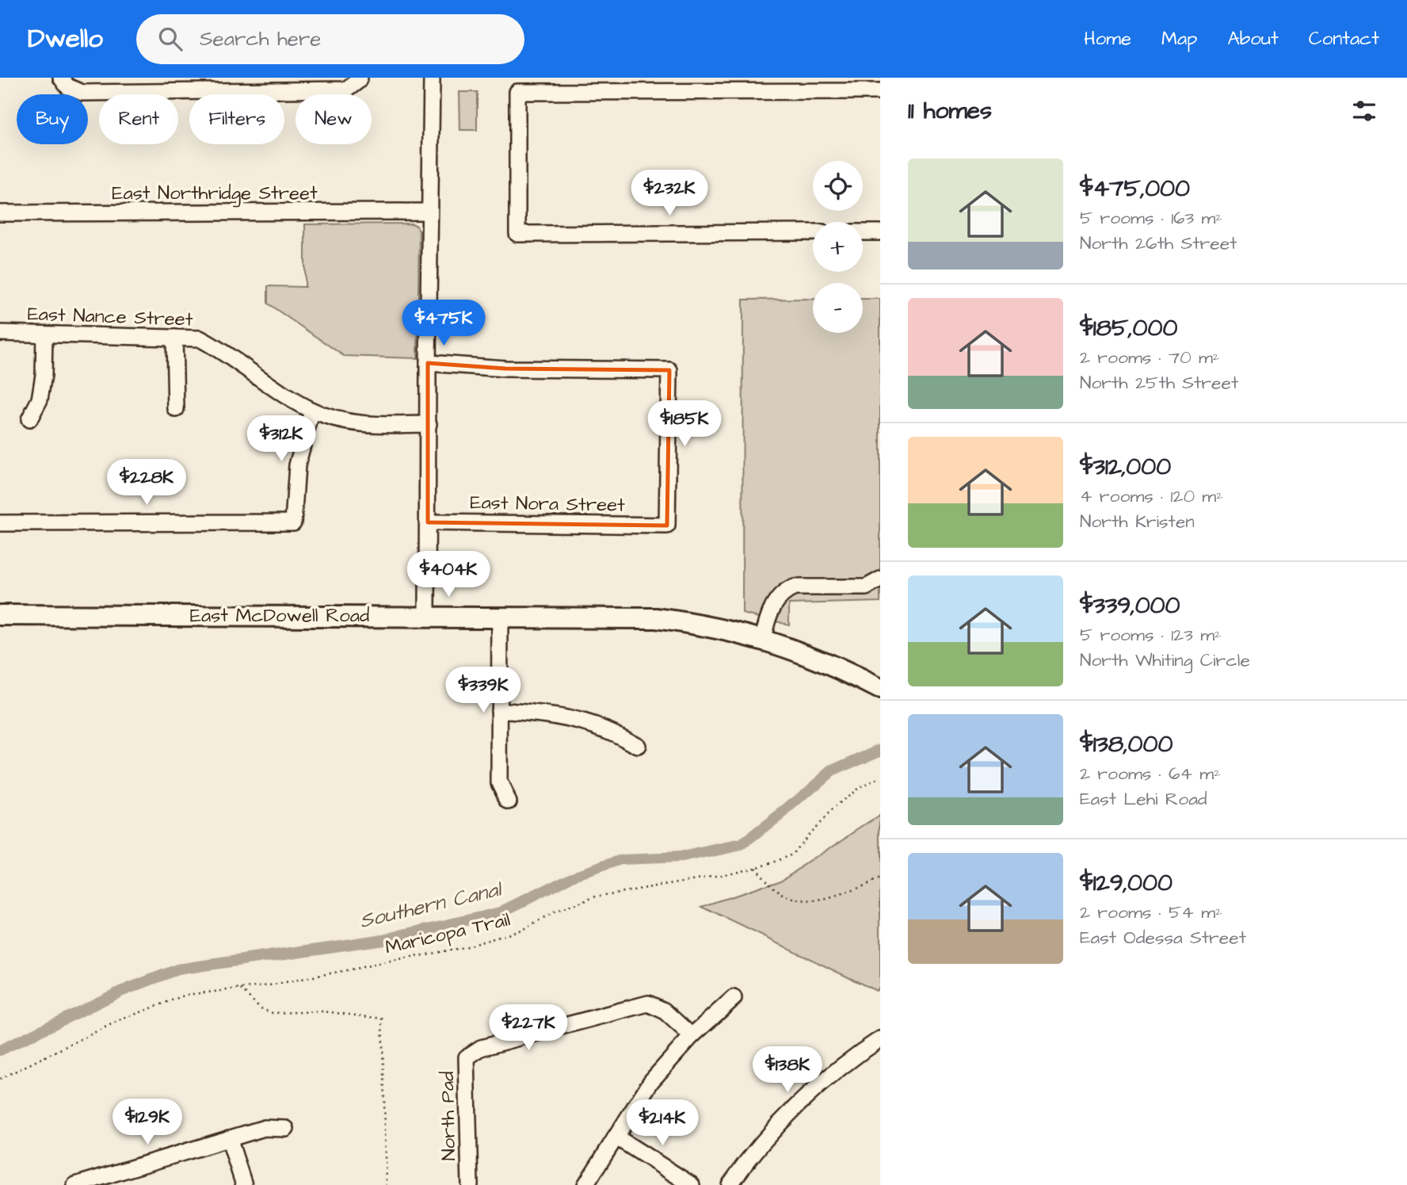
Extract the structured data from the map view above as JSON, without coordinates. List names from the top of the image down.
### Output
{
  "streets": {
    "main road": ["East McDowell Road"],
    "street": [
      "East Northridge Street",
      "East Nance Street",
      "East Nora Street",
      "North Pad"
    ],
    "path": ["Maricopa Trail"]
  },
  "water": ["Southern Canal"],
  "page": {
    "header": "Dwello",
    "search": "Search here",
    "nav": [
      "Home",
      "Map",
      "About",
      "Contact"
    ],
    "heading": "11 homes",
    "chip": [
      "Buy",
      "Rent",
      "Filters",
      "New"
    ],
    "list": [
      {
        "name": "$475,000",
        "note": "5 rooms · 163 m² · North 26th Street"
      },
      {
        "name": "$185,000",
        "note": "2 rooms · 70 m² · North 25th Street"
      },
      {
        "name": "$312,000",
        "note": "4 rooms · 120 m² · North Kristen"
      },
      {
        "name": "$339,000",
        "note": "5 rooms · 123 m² · North Whiting Circle"
      },
      {
        "name": "$138,000",
        "note": "2 rooms · 64 m² · East Lehi Road"
      },
      {
        "name": "$129,000",
        "note": "2 rooms · 54 m² · East Odessa Street"
      }
    ],
    "map_buttons": ["+", "−"],
    "price": [
      "$232K",
      "$475K",
      "$185K",
      "$312K",
      "$228K",
      "$404K",
      "$339K",
      "$227K",
      "$138K",
      "$129K",
      "$214K"
    ]
  }
}
